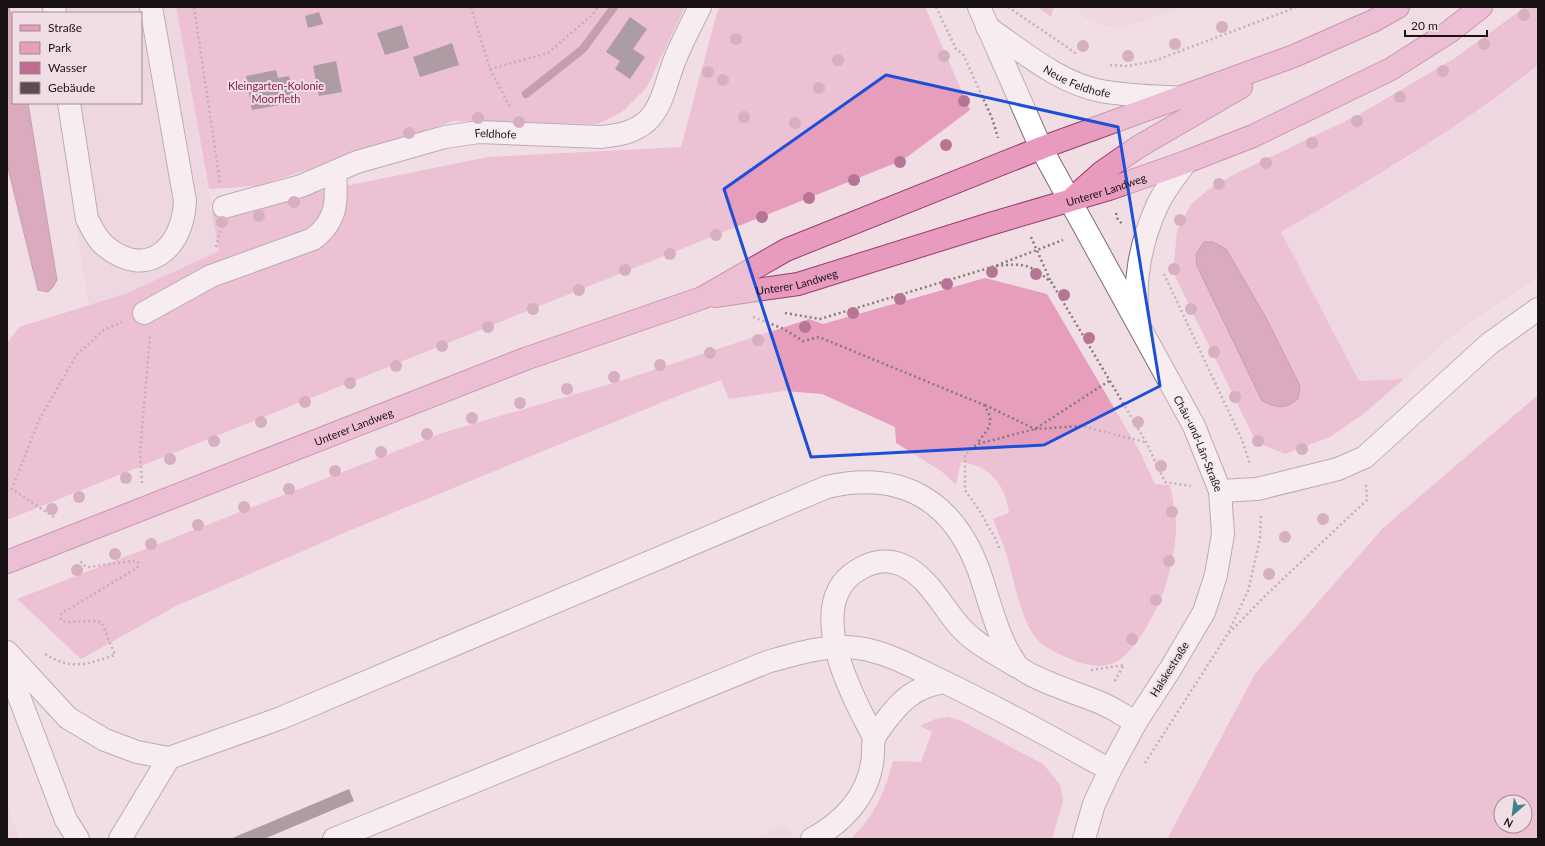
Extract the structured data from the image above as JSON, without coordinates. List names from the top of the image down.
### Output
{
  "streets": {
    "main road": ["Unterer Landweg"],
    "street": [
      "Neue Feldhofe",
      "Feldhofe",
      "Châu-und-Lân-Straße",
      "Halskestraße"
    ]
  },
  "crossings": [
    ["Neue Feldhofe", "Unterer Landweg"],
    ["Neue Feldhofe", "Châu-und-Lân-Straße"],
    ["Unterer Landweg", "Châu-und-Lân-Straße"],
    ["Châu-und-Lân-Straße", "Halskestraße"]
  ],
  "parks": ["Kleingarten-Kolonie Moorfleth"],
  "legend": [
    "Straße",
    "Park",
    "Wasser",
    "Gebäude"
  ],
  "scale_bar": "20 m",
  "north": "bottom left"
}
